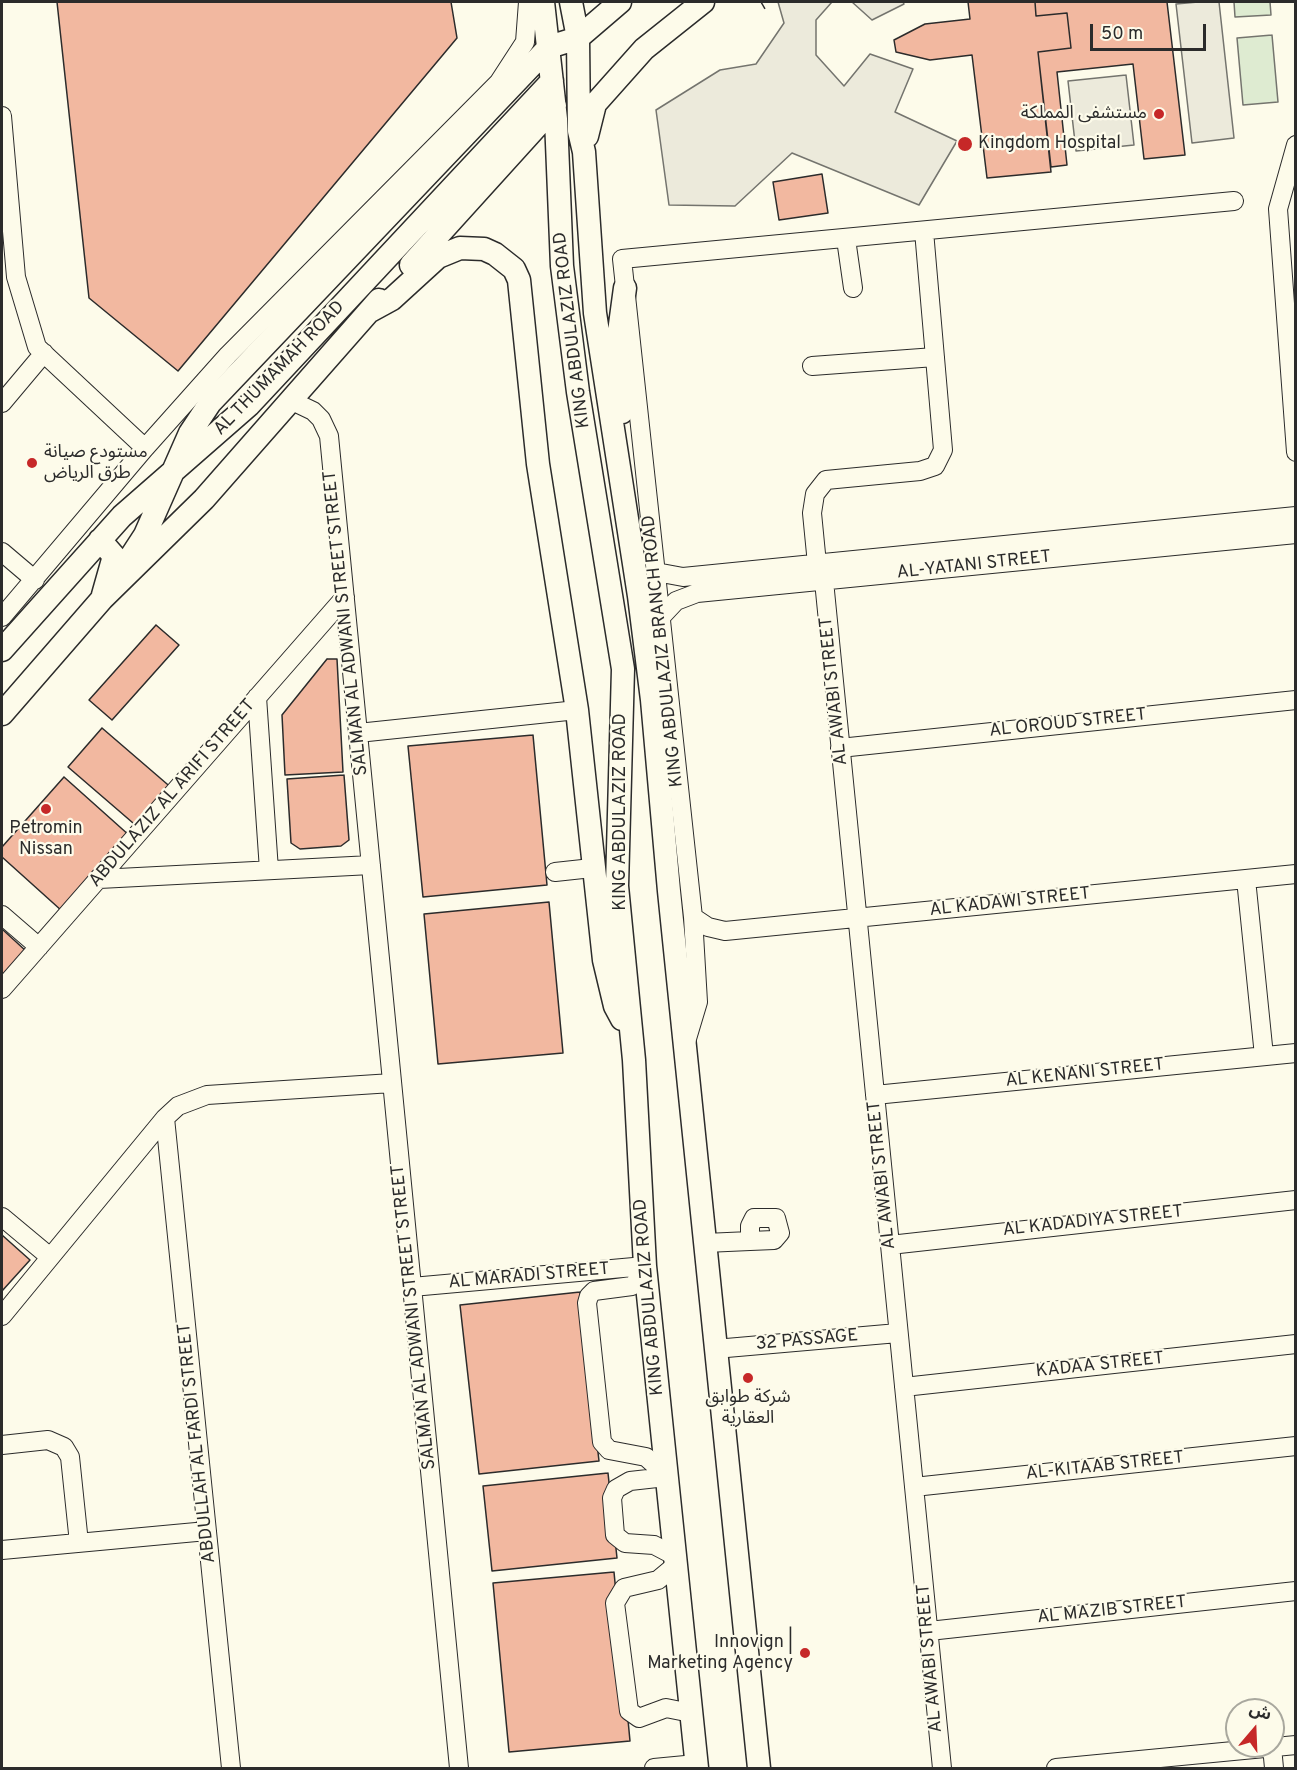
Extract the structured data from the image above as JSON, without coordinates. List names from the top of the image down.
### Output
{
  "streets": {
    "main road": ["KING ABDULAZIZ ROAD", "AL THUMAMAH ROAD"],
    "street": [
      "AL-YATANI STREET",
      "SALMAN AL ADWANI STREET STREET",
      "KING ABDULAZIZ BRANCH ROAD",
      "AL AWABI STREET",
      "AL OROUD STREET",
      "ABDULAZIZ AL ARIFI STREET",
      "AL KADAWI STREET",
      "AL KENANI STREET",
      "AL KADADIYA STREET",
      "AL MARADI STREET",
      "32 PASSAGE",
      "KADAA STREET",
      "ABDULLAH AL FARDI STREET",
      "AL-KITAAB STREET",
      "AL MAZIB STREET"
    ]
  },
  "crossings": [
    ["KING ABDULAZIZ ROAD", "AL THUMAMAH ROAD"],
    ["KING ABDULAZIZ ROAD", "KING ABDULAZIZ BRANCH ROAD"],
    ["KING ABDULAZIZ ROAD", "AL MARADI STREET"],
    ["KING ABDULAZIZ ROAD", "32 PASSAGE"],
    ["AL THUMAMAH ROAD", "SALMAN AL ADWANI STREET STREET"],
    ["AL-YATANI STREET", "KING ABDULAZIZ BRANCH ROAD"],
    ["AL-YATANI STREET", "AL AWABI STREET"],
    ["SALMAN AL ADWANI STREET STREET", "ABDULAZIZ AL ARIFI STREET"],
    ["SALMAN AL ADWANI STREET STREET", "AL MARADI STREET"],
    ["KING ABDULAZIZ BRANCH ROAD", "AL KADAWI STREET"],
    ["AL AWABI STREET", "AL OROUD STREET"],
    ["AL AWABI STREET", "AL KADAWI STREET"],
    ["AL AWABI STREET", "AL KENANI STREET"],
    ["AL AWABI STREET", "AL KADADIYA STREET"],
    ["AL AWABI STREET", "32 PASSAGE"],
    ["AL AWABI STREET", "KADAA STREET"],
    ["AL AWABI STREET", "AL-KITAAB STREET"],
    ["AL AWABI STREET", "AL MAZIB STREET"]
  ],
  "places": [
    "مستشفى المملكة",
    "Kingdom Hospital",
    "مستودع صيانة طرق الرياض",
    "Petromin Nissan",
    "شركة طوابق العقارية",
    "Innovign | Marketing Agency"
  ],
  "scale_bar": "50 m",
  "north": "top"
}
